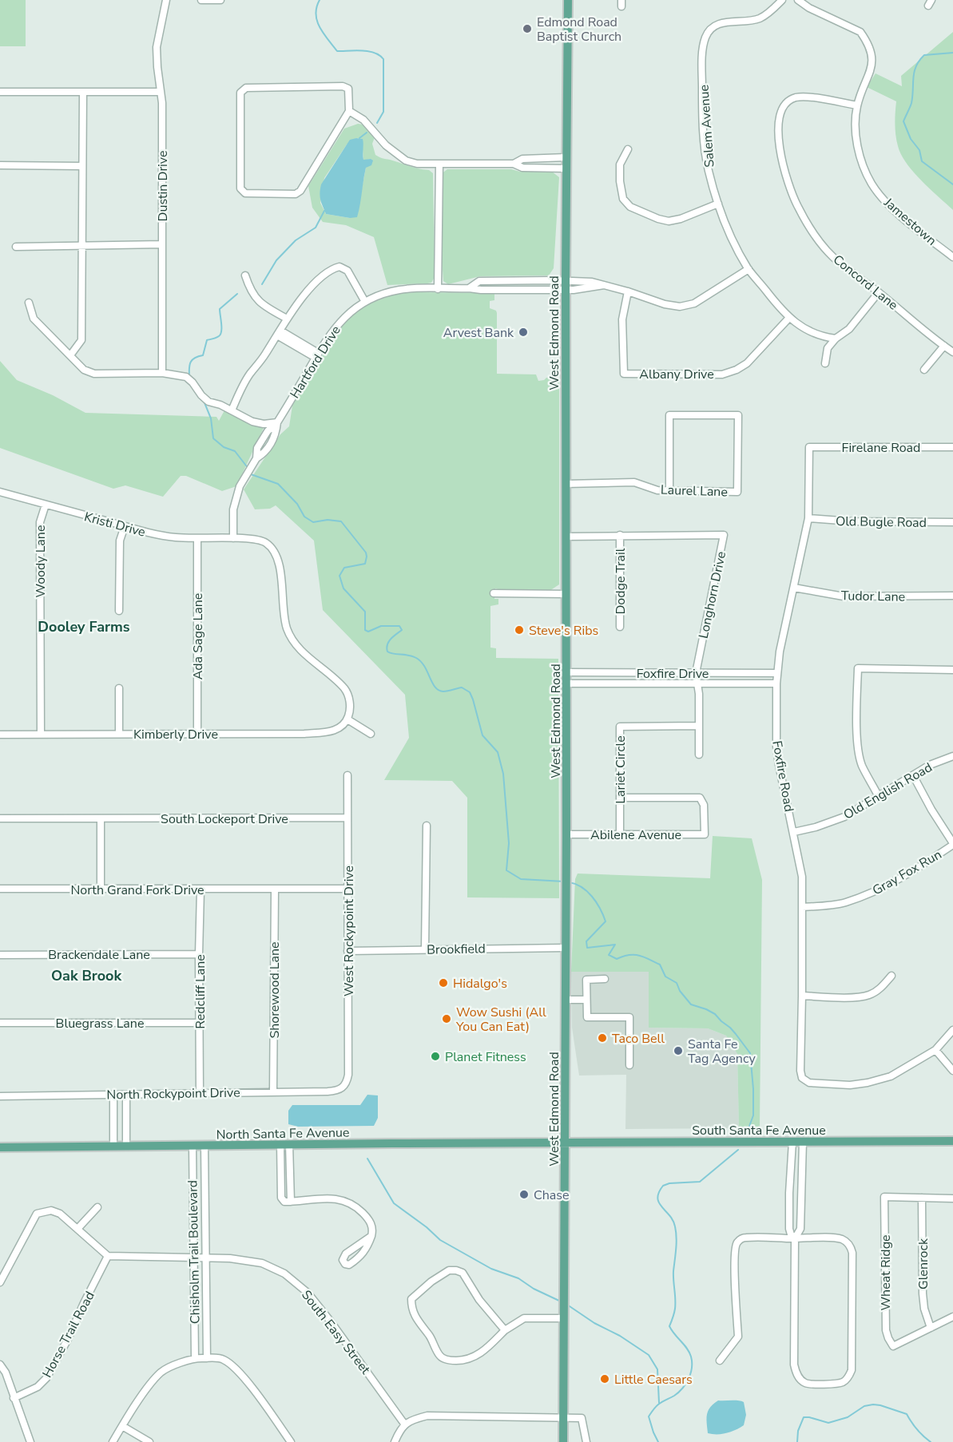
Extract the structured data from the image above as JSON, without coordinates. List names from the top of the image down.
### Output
{
  "streets": {
    "main road": ["West Edmond Road", "South Santa Fe Avenue", "North Santa Fe Avenue"],
    "street": [
      "Salem Avenue",
      "Dustin Drive",
      "Jamestown",
      "Concord Lane",
      "Hartford Drive",
      "Albany Drive",
      "Firelane Road",
      "Laurel Lane",
      "Old Bugle Road",
      "Kristi Drive",
      "Woody Lane",
      "Dodge Trail",
      "Longhorn Drive",
      "Tudor Lane",
      "Ada Sage Lane",
      "Foxfire Drive",
      "Kimberly Drive",
      "Lariet Circle",
      "Foxfire Road",
      "Old English Road",
      "South Lockeport Drive",
      "Abilene Avenue",
      "Gray Fox Run",
      "North Grand Fork Drive",
      "West Rockypoint Drive",
      "Brookfield",
      "Brackendale Lane",
      "Shorewood Lane",
      "Redcliff Lane",
      "Bluegrass Lane",
      "North Rockypoint Drive",
      "Chisholm Trail Boulevard",
      "Glenrock",
      "Wheat Ridge",
      "South Easy Street",
      "Horse Trail Road"
    ]
  },
  "crossings": [
    ["Salem Avenue", "Hartford Drive"],
    ["Salem Avenue", "Albany Drive"],
    ["Jamestown", "Concord Lane"],
    ["West Edmond Road", "Hartford Drive"],
    ["West Edmond Road", "Laurel Lane"],
    ["West Edmond Road", "Longhorn Drive"],
    ["West Edmond Road", "Foxfire Drive"],
    ["West Edmond Road", "Abilene Avenue"],
    ["West Edmond Road", "Brookfield"],
    ["West Edmond Road", "South Santa Fe Avenue"],
    ["West Edmond Road", "North Santa Fe Avenue"],
    ["Hartford Drive", "Albany Drive"],
    ["Hartford Drive", "Kristi Drive"],
    ["Firelane Road", "Foxfire Road"],
    ["Old Bugle Road", "Foxfire Road"],
    ["Kristi Drive", "Woody Lane"],
    ["Kristi Drive", "Ada Sage Lane"],
    ["Kristi Drive", "Kimberly Drive"],
    ["Woody Lane", "Kimberly Drive"],
    ["Dodge Trail", "Longhorn Drive"],
    ["Longhorn Drive", "Foxfire Drive"],
    ["Longhorn Drive", "Lariet Circle"],
    ["Tudor Lane", "Foxfire Road"],
    ["Ada Sage Lane", "Kimberly Drive"],
    ["Foxfire Drive", "Foxfire Road"],
    ["Lariet Circle", "Abilene Avenue"],
    ["Foxfire Road", "Old English Road"],
    ["Foxfire Road", "Gray Fox Run"],
    ["South Lockeport Drive", "West Rockypoint Drive"],
    ["North Grand Fork Drive", "West Rockypoint Drive"],
    ["North Grand Fork Drive", "Shorewood Lane"],
    ["North Grand Fork Drive", "Redcliff Lane"],
    ["West Rockypoint Drive", "Brookfield"],
    ["West Rockypoint Drive", "North Rockypoint Drive"],
    ["Brackendale Lane", "Redcliff Lane"],
    ["Shorewood Lane", "North Rockypoint Drive"],
    ["Redcliff Lane", "Bluegrass Lane"],
    ["Redcliff Lane", "North Rockypoint Drive"],
    ["South Santa Fe Avenue", "North Santa Fe Avenue"],
    ["North Santa Fe Avenue", "Chisholm Trail Boulevard"],
    ["Chisholm Trail Boulevard", "South Easy Street"],
    ["Glenrock", "Wheat Ridge"],
    ["South Easy Street", "Horse Trail Road"]
  ],
  "districts": ["Dooley Farms", "Oak Brook"],
  "places": [
    "Edmond Road Baptist Church",
    "Arvest Bank",
    "Steve's Ribs",
    "Hidalgo's",
    "Wow Sushi (All You Can Eat)",
    "Taco Bell",
    "Santa Fe Tag Agency",
    "Planet Fitness",
    "Chase",
    "Little Caesars"
  ]
}
